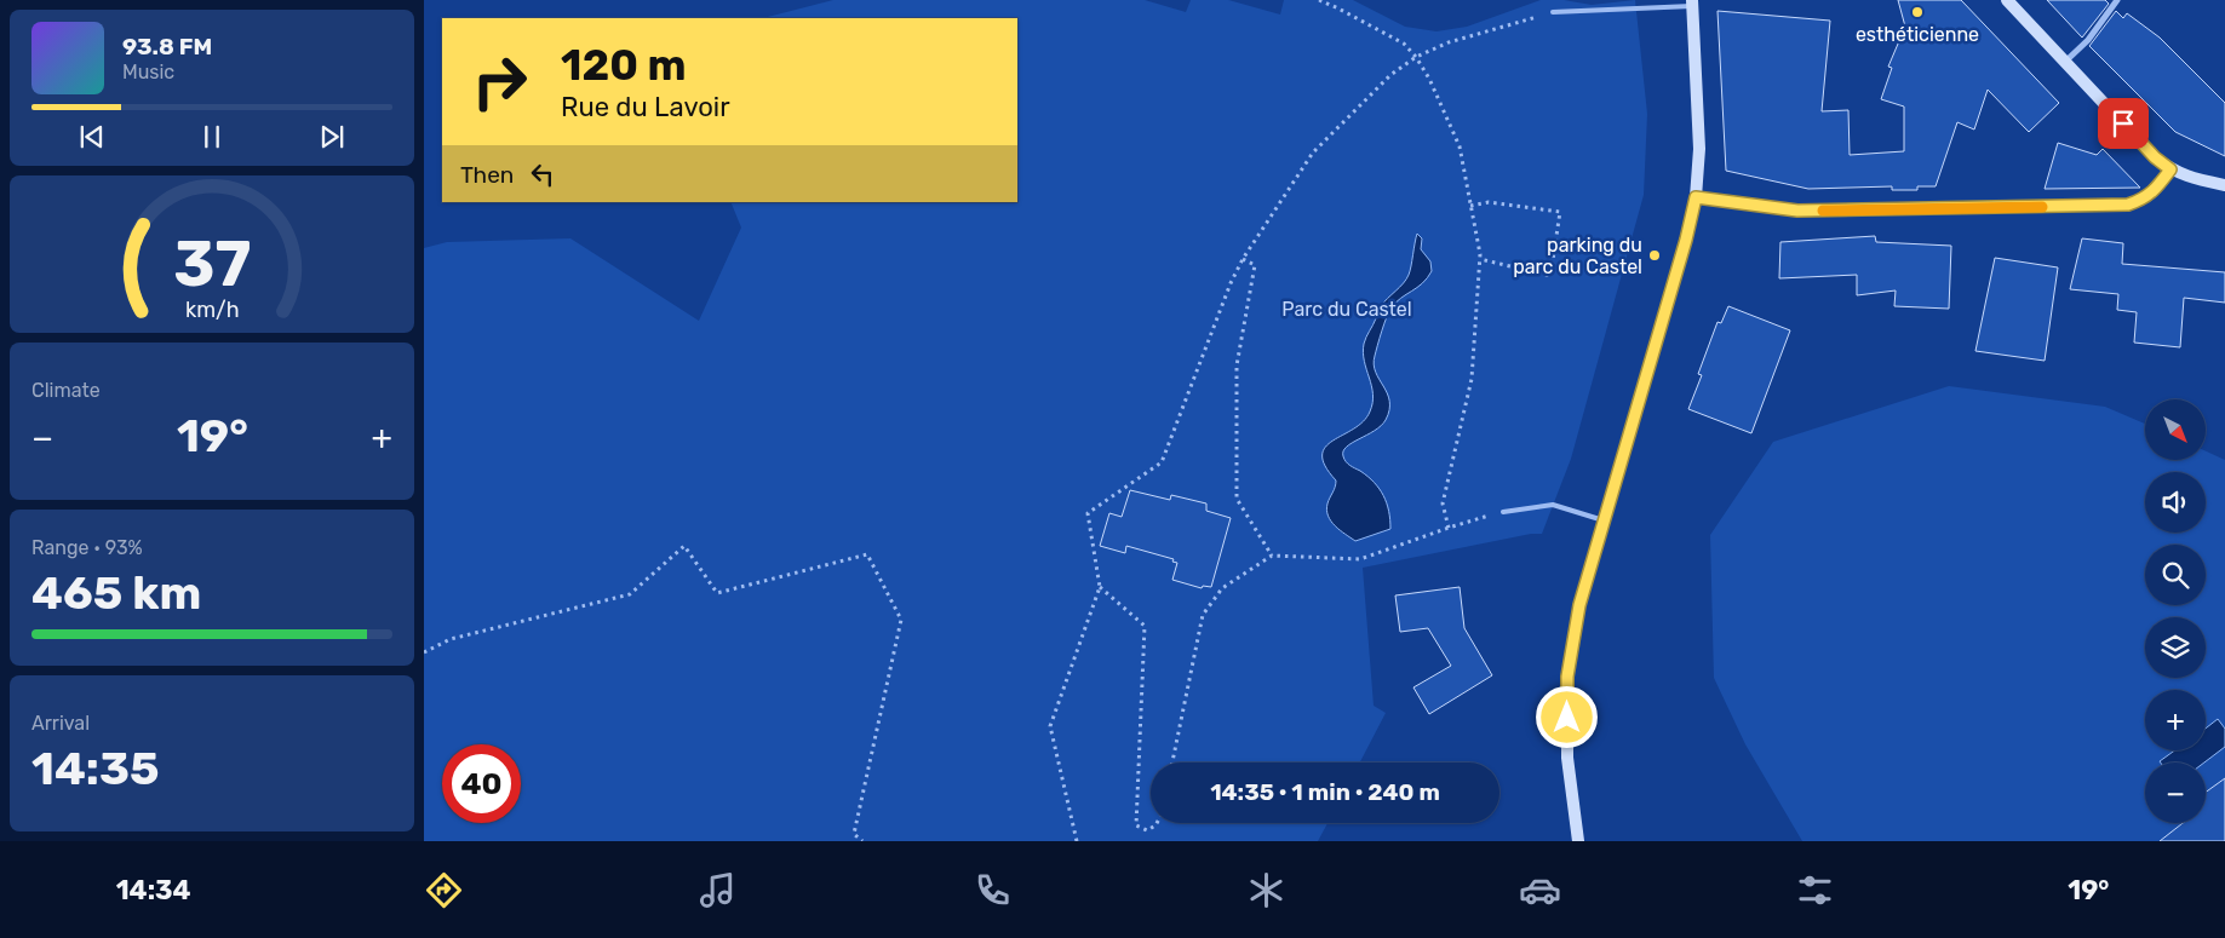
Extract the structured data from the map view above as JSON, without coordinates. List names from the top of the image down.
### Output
{
  "parks": ["Parc du Castel"],
  "places": ["esthéticienne", "parking du parc du Castel"],
  "north": "bottom right",
  "page": {
    "turn": ["120 m", "Rue du Lavoir"],
    "song": ["93.8 FM", "Music"],
    "then": "Then",
    "tile": [
      "Climate",
      ["Range · 93%", "465 km"],
      ["Arrival", "14:35"]
    ],
    "map_buttons": ["+", "−"],
    "heat": ["−", "19°", "+"],
    "limit": "40",
    "trip": "14:35 · 1 min · 240 m",
    "tabs": ["14:34", "19°"],
    "gauge": ["37", "km/h"]
  }
}
